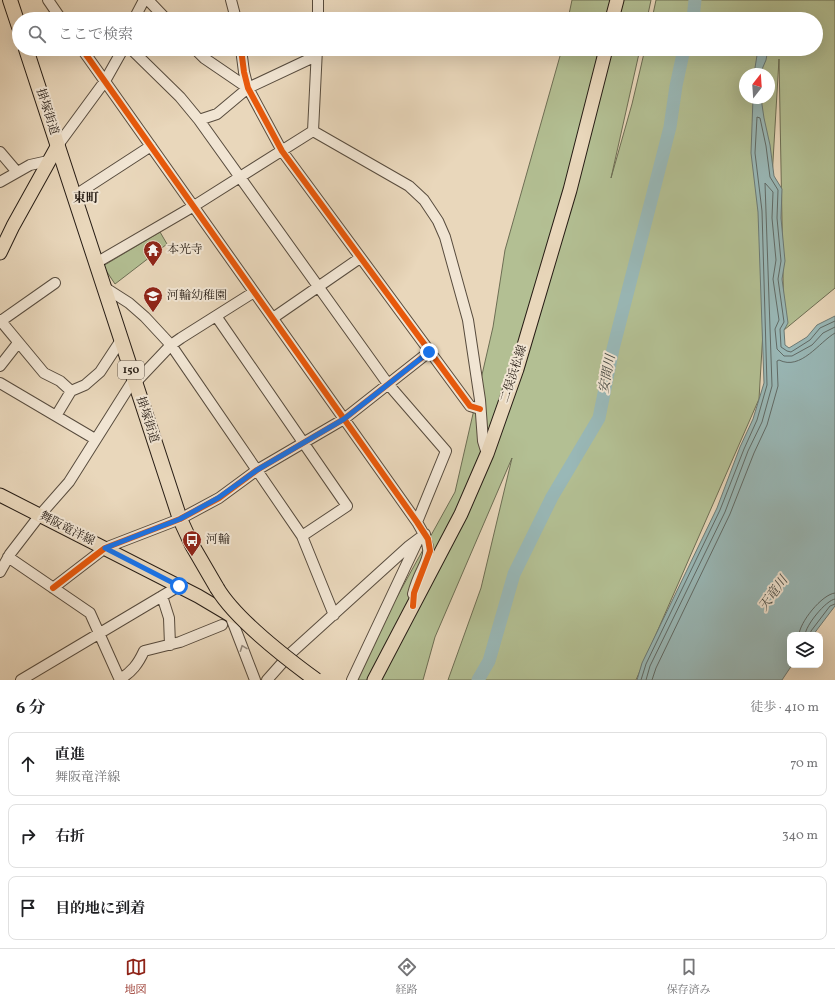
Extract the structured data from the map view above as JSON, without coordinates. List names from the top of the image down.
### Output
{
  "streets": {
    "highway": ["掛塚街道", "150"],
    "main road": ["二俣浜松線", "舞阪竜洋線"]
  },
  "crossings": [
    ["掛塚街道", "舞阪竜洋線"]
  ],
  "districts": ["東町"],
  "water": ["安間川", "天竜川"],
  "places": {
    "temple": ["本光寺"],
    "school or university": ["河輪幼稚園"],
    "bus stop": ["河輪"]
  },
  "north": "top",
  "page": {
    "search": "ここで検索",
    "heading": ["6 分", "徒歩 · 410 m"],
    "list": [
      ["直進", "舞阪竜洋線", "70 m"],
      ["右折", "340 m"],
      "目的地に到着"
    ],
    "nav": ["地図", "経路", "保存済み"]
  }
}
